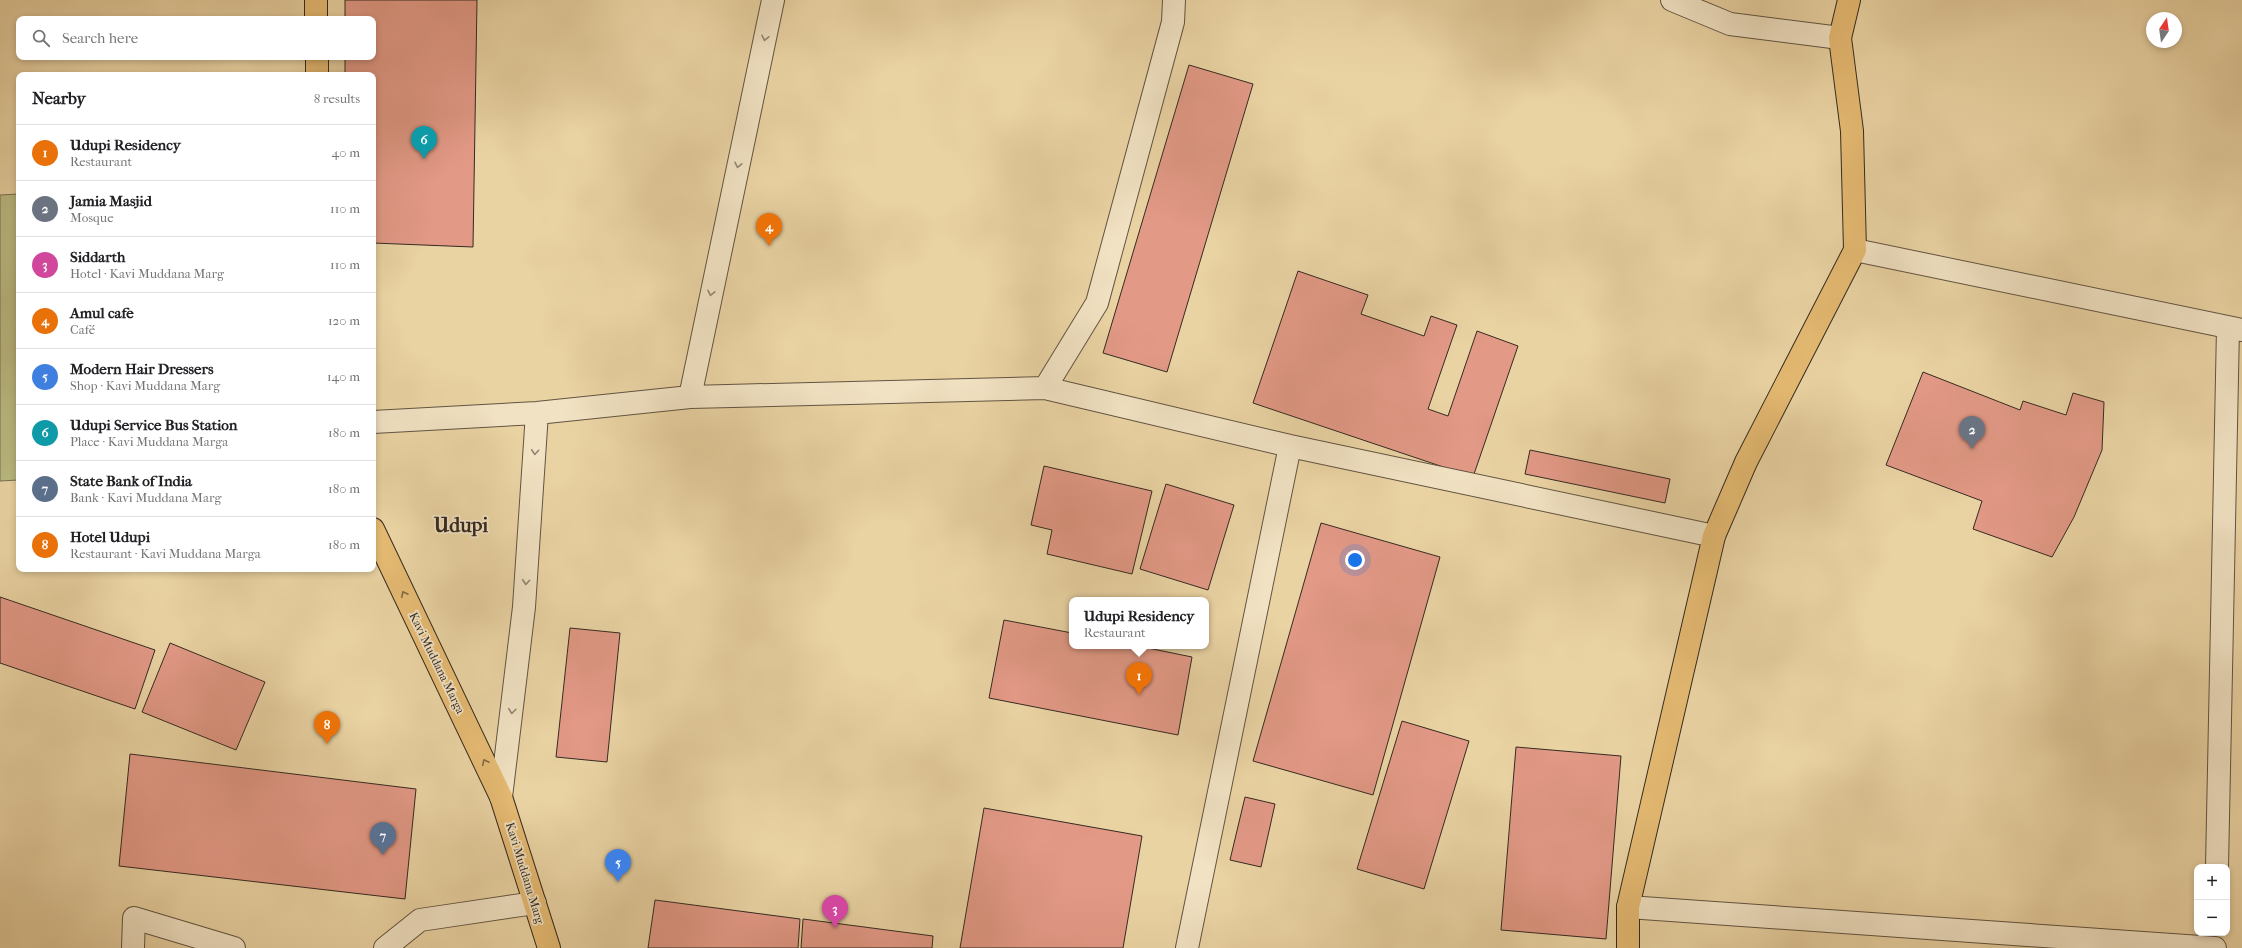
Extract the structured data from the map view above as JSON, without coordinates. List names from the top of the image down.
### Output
{
  "streets": {
    "main road": ["Kavi Muddana Marga", "Kavi Muddana Marg"]
  },
  "crossings": [
    ["Kavi Muddana Marga", "Kavi Muddana Marg"]
  ],
  "one_way": ["Kavi Muddana Marga"],
  "districts": ["Udupi"],
  "north": "top",
  "page": {
    "search": "Search here",
    "heading": ["Nearby", "8 results"],
    "list": [
      {
        "mark": "1",
        "name": "Udupi Residency",
        "note": "Restaurant",
        "value": "40 m"
      },
      {
        "mark": "2",
        "name": "Jamia Masjid",
        "note": "Mosque",
        "value": "110 m"
      },
      {
        "mark": "3",
        "name": "Siddarth",
        "note": "Hotel · Kavi Muddana Marg",
        "value": "110 m"
      },
      {
        "mark": "4",
        "name": "Amul cafe",
        "note": "Café",
        "value": "120 m"
      },
      {
        "mark": "5",
        "name": "Modern Hair Dressers",
        "note": "Shop · Kavi Muddana Marg",
        "value": "140 m"
      },
      {
        "mark": "6",
        "name": "Udupi Service Bus Station",
        "note": "Place · Kavi Muddana Marga",
        "value": "180 m"
      },
      {
        "mark": "7",
        "name": "State Bank of India",
        "note": "Bank · Kavi Muddana Marg",
        "value": "180 m"
      },
      {
        "mark": "8",
        "name": "Hotel Udupi",
        "note": "Restaurant · Kavi Muddana Marga",
        "value": "180 m"
      }
    ],
    "pins": [
      "6",
      "4",
      "2",
      "1",
      "8",
      "7",
      "5",
      "3"
    ],
    "popup": ["Udupi Residency", "Restaurant"],
    "map_buttons": ["+", "−"]
  }
}
